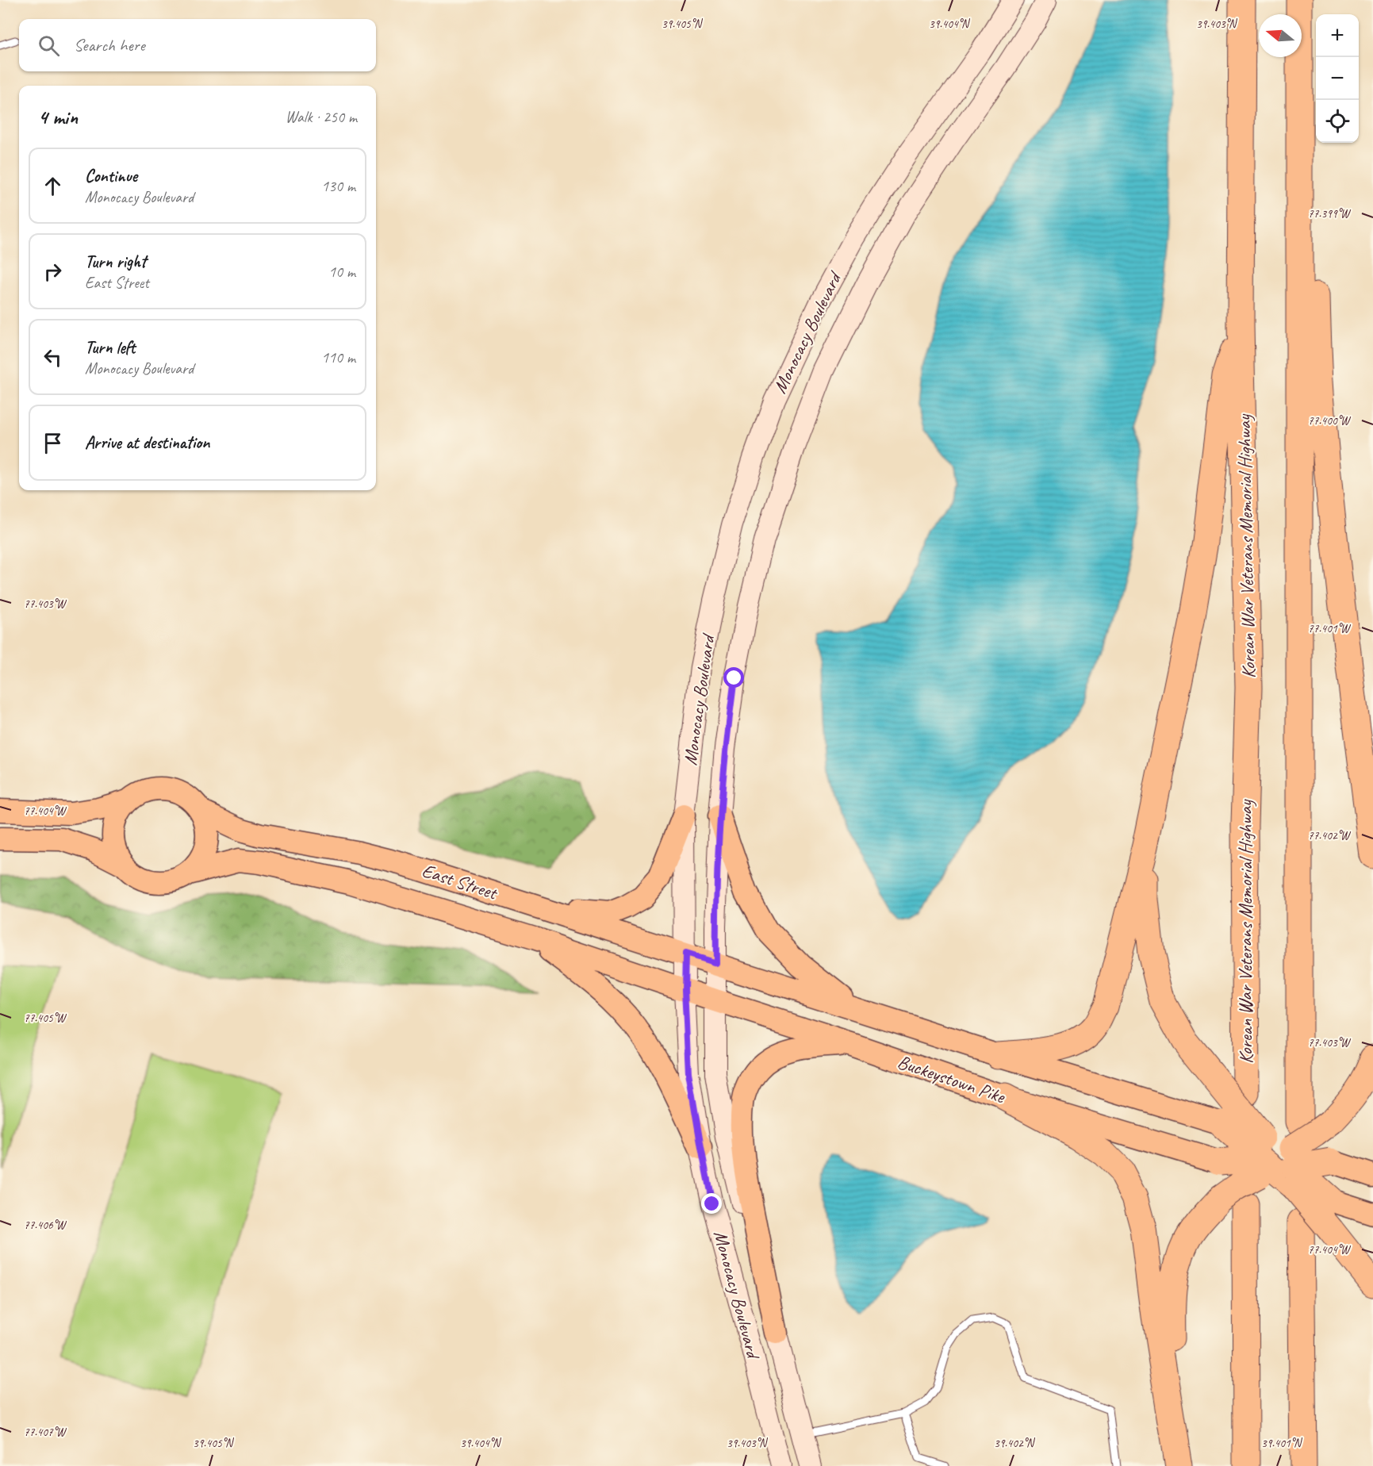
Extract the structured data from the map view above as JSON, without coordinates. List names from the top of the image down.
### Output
{
  "streets": {
    "highway": ["Korean War Veterans Memorial Highway"],
    "main road": ["Monocacy Boulevard", "East Street", "Buckeystown Pike"]
  },
  "crossings": [
    ["Monocacy Boulevard", "East Street"],
    ["Monocacy Boulevard", "Buckeystown Pike"],
    ["East Street", "Buckeystown Pike"]
  ],
  "north": "left",
  "page": {
    "map_buttons": ["+", "−"],
    "search": "Search here",
    "heading": ["4 min", "Walk · 250 m"],
    "list": [
      ["Continue", "Monocacy Boulevard", "130 m"],
      ["Turn right", "East Street", "10 m"],
      ["Turn left", "Monocacy Boulevard", "110 m"],
      "Arrive at destination"
    ]
  },
  "coordinates": [
    "39.405°N",
    "39.404°N",
    "39.403°N",
    "77.399°W",
    "77.400°W",
    "77.403°W",
    "77.401°W",
    "77.404°W",
    "77.402°W",
    "77.405°W",
    "77.406°W",
    "77.407°W",
    "39.402°N",
    "39.401°N"
  ]
}
